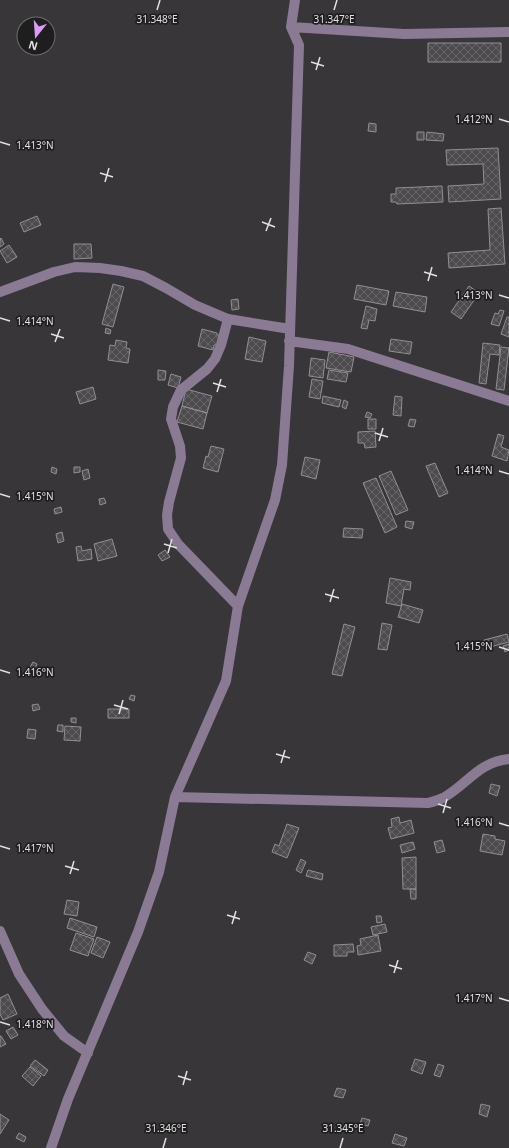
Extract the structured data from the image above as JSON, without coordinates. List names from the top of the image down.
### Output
{
  "north": "bottom",
  "coordinates": [
    "31.348°E",
    "31.347°E",
    "1.412°N",
    "1.413°N",
    "1.414°N",
    "1.415°N",
    "1.416°N",
    "1.417°N",
    "1.418°N",
    "31.346°E",
    "31.345°E"
  ]
}
